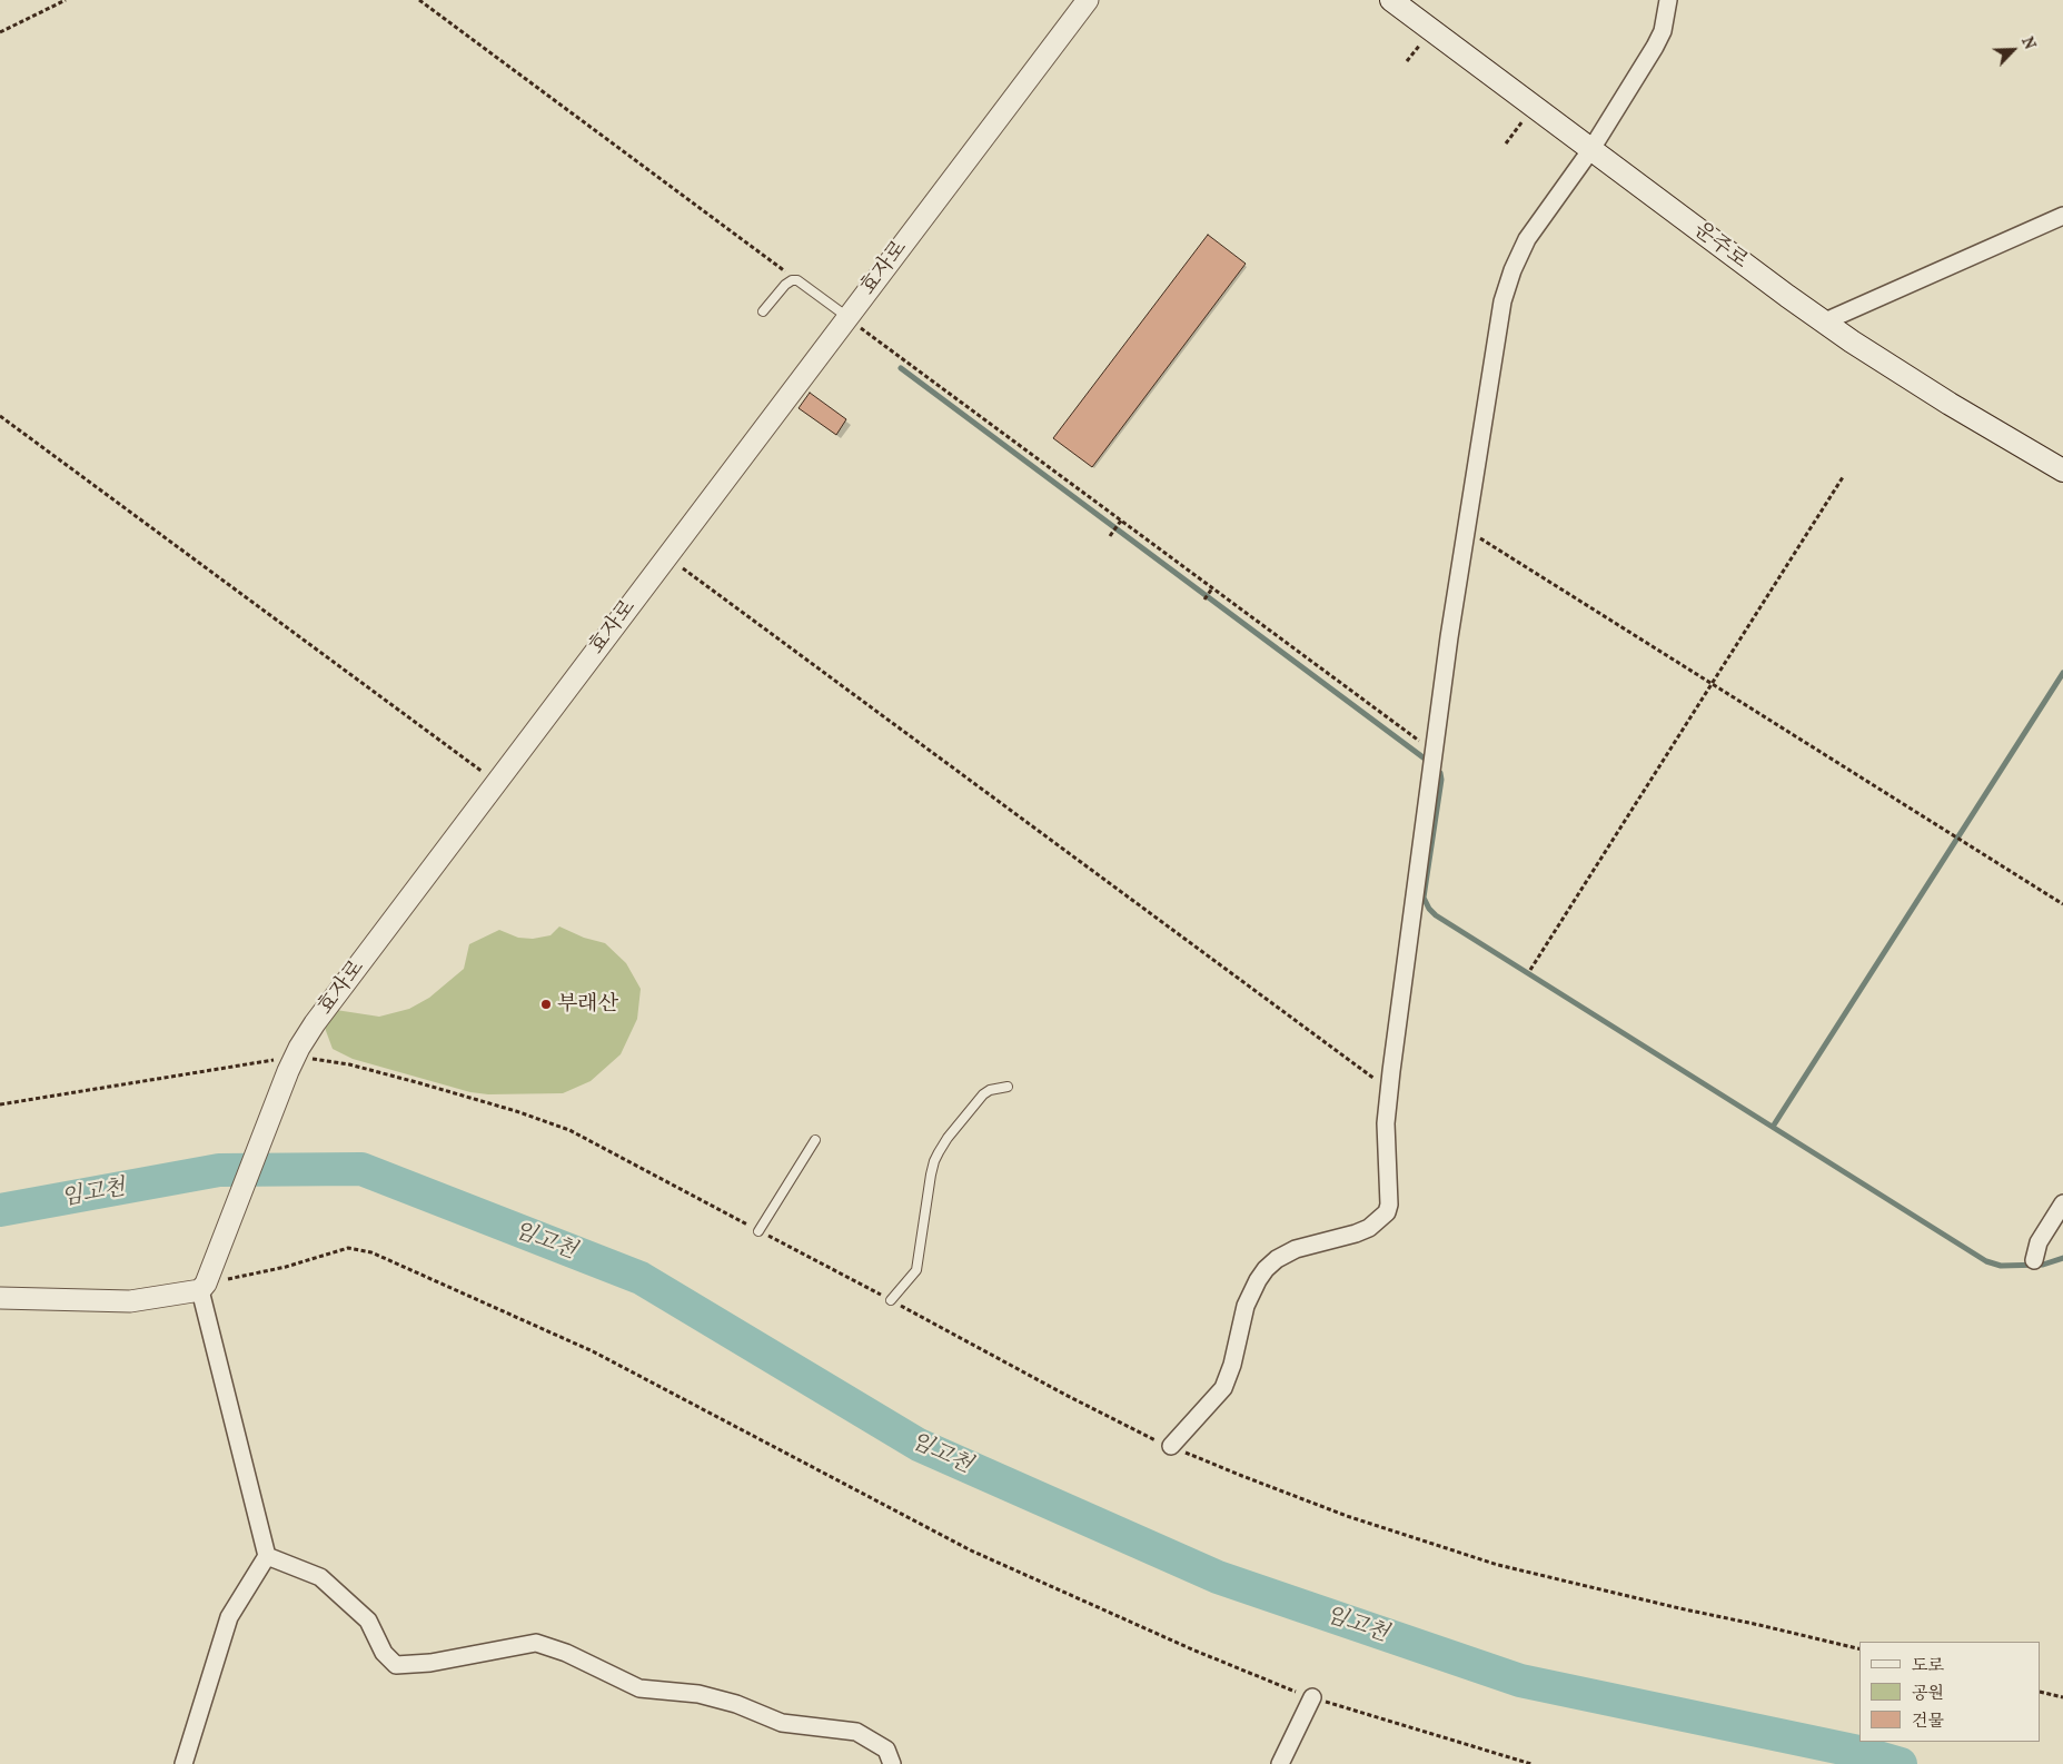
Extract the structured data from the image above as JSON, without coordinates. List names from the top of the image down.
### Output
{
  "streets": {
    "main road": ["운주로"],
    "street": ["효자로"]
  },
  "water": ["임고천"],
  "places": ["부래산"],
  "legend": ["도로", "공원", "건물"],
  "north": "top right"
}
